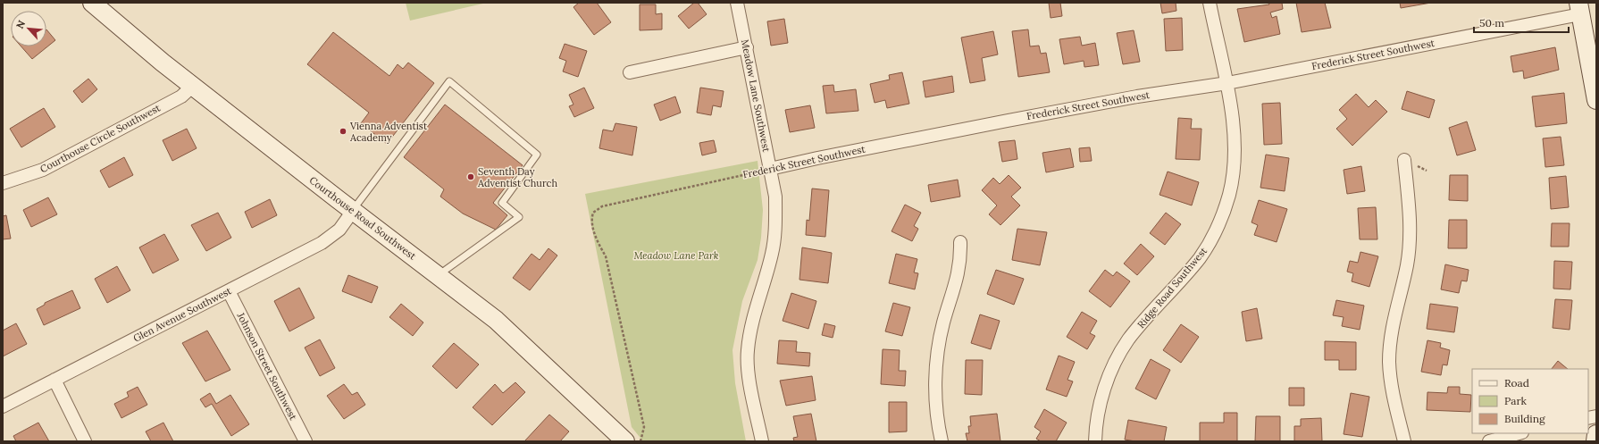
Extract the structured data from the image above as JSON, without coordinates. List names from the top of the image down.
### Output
{
  "streets": {
    "street": [
      "Frederick Street Southwest",
      "Meadow Lane Southwest",
      "Courthouse Circle Southwest",
      "Courthouse Road Southwest",
      "Ridge Road Southwest",
      "Glen Avenue Southwest",
      "Johnson Street Southwest"
    ]
  },
  "crossings": [
    ["Frederick Street Southwest", "Meadow Lane Southwest"],
    ["Frederick Street Southwest", "Ridge Road Southwest"],
    ["Courthouse Circle Southwest", "Courthouse Road Southwest"],
    ["Courthouse Road Southwest", "Glen Avenue Southwest"],
    ["Glen Avenue Southwest", "Johnson Street Southwest"]
  ],
  "parks": ["Meadow Lane Park"],
  "places": ["Vienna Adventist Academy", "Seventh Day Adventist Church"],
  "legend": ["Road", "Park", "Building"],
  "scale_bar": "50 m",
  "north": "top left"
}
